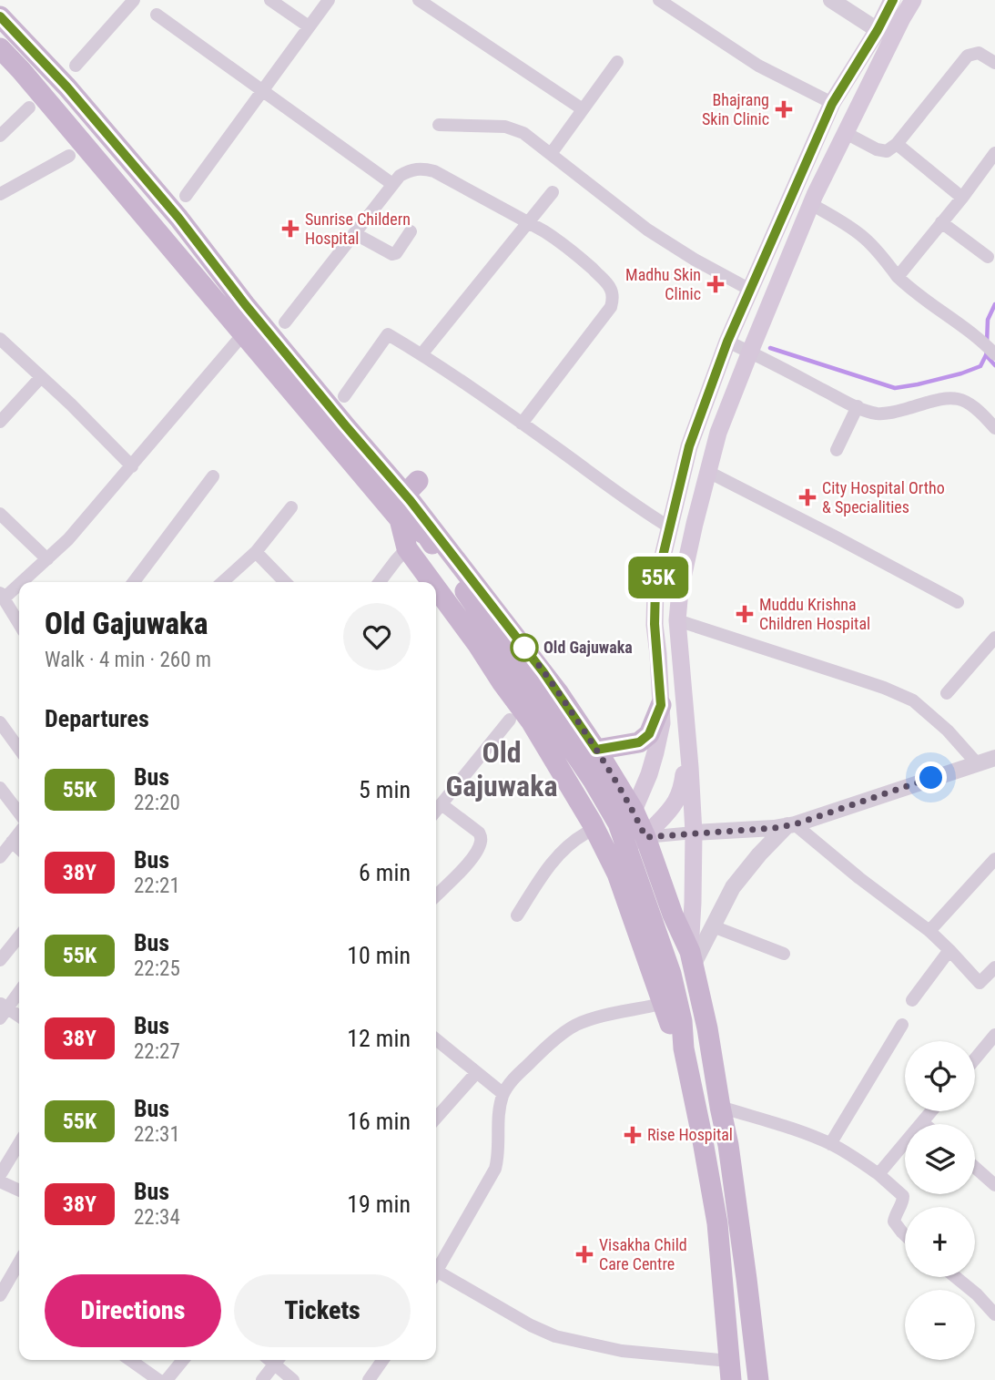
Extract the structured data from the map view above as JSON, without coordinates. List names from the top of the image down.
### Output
{
  "districts": ["Old Gajuwaka"],
  "places": {
    "health": [
      "Bhajrang Skin Clinic",
      "Sunrise Childern Hospital",
      "Madhu Skin Clinic",
      "City Hospital Ortho & Specialities",
      "Muddu Krishna Children Hospital",
      "Rise Hospital",
      "Visakha Child Care Centre"
    ],
    "other": ["Old Gajuwaka"]
  },
  "lines": ["bus line 55K"],
  "page": {
    "on_map": "55K",
    "heading": [
      ["Old Gajuwaka", "Walk · 4 min · 260 m"],
      "Departures"
    ],
    "list": [
      {
        "mark": "55K",
        "name": "Bus",
        "note": "22:20",
        "value": "5 min"
      },
      {
        "mark": "38Y",
        "name": "Bus",
        "note": "22:21",
        "value": "6 min"
      },
      {
        "mark": "55K",
        "name": "Bus",
        "note": "22:25",
        "value": "10 min"
      },
      {
        "mark": "38Y",
        "name": "Bus",
        "note": "22:27",
        "value": "12 min"
      },
      {
        "mark": "55K",
        "name": "Bus",
        "note": "22:31",
        "value": "16 min"
      },
      {
        "mark": "38Y",
        "name": "Bus",
        "note": "22:34",
        "value": "19 min"
      }
    ],
    "map_buttons": ["+", "−"],
    "buttons": ["Directions", "Tickets"]
  }
}
